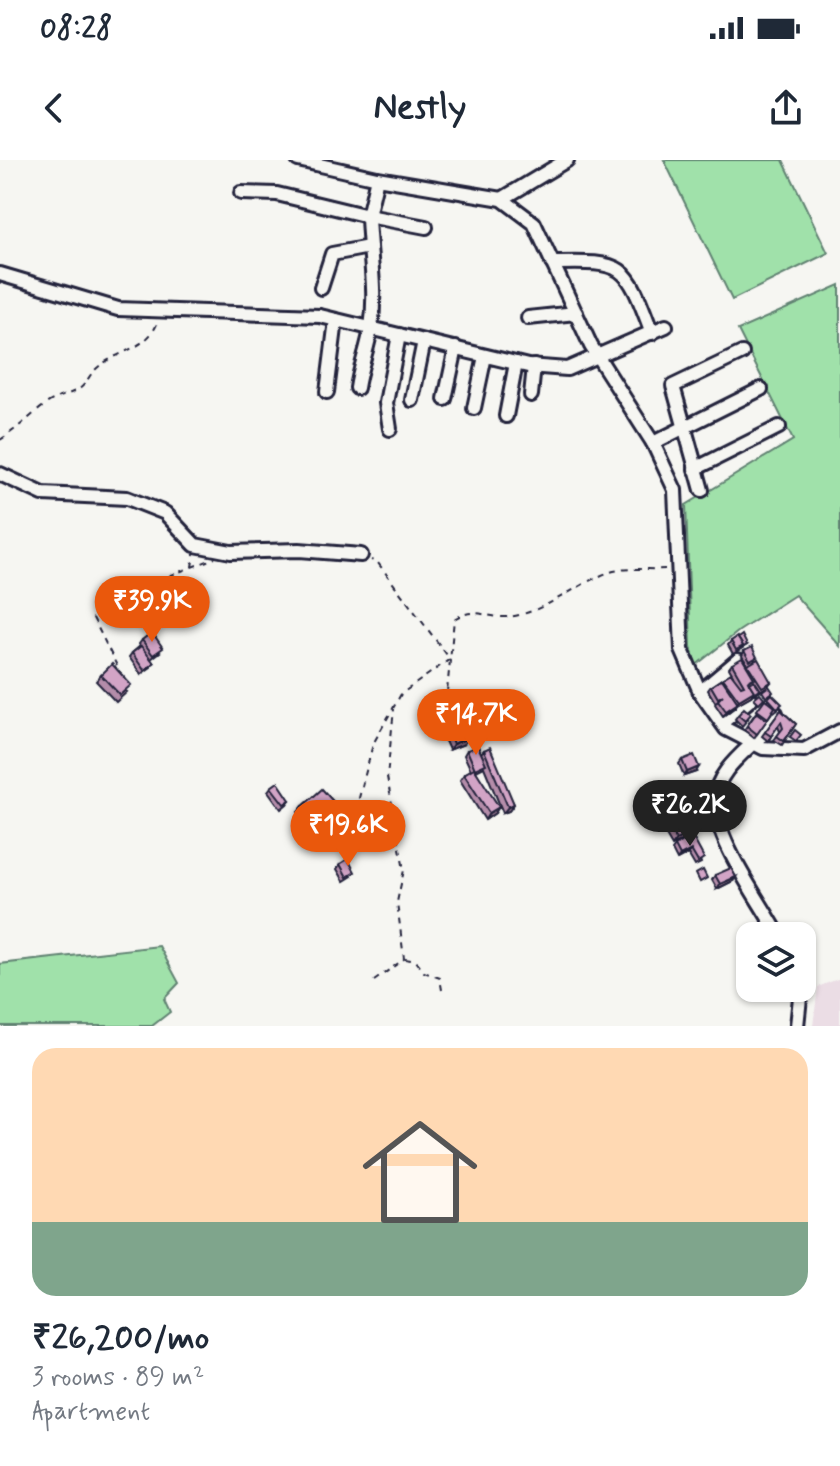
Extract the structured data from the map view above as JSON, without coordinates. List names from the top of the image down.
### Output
{
  "page": {
    "status": "08:28",
    "header": "Nestly",
    "price": [
      "₹39.9K",
      "₹14.7K",
      "₹26.2K",
      "₹19.6K"
    ],
    "list": [
      {
        "name": "₹26,200/mo",
        "note": "3 rooms · 89 m² · Apartment"
      }
    ]
  }
}
